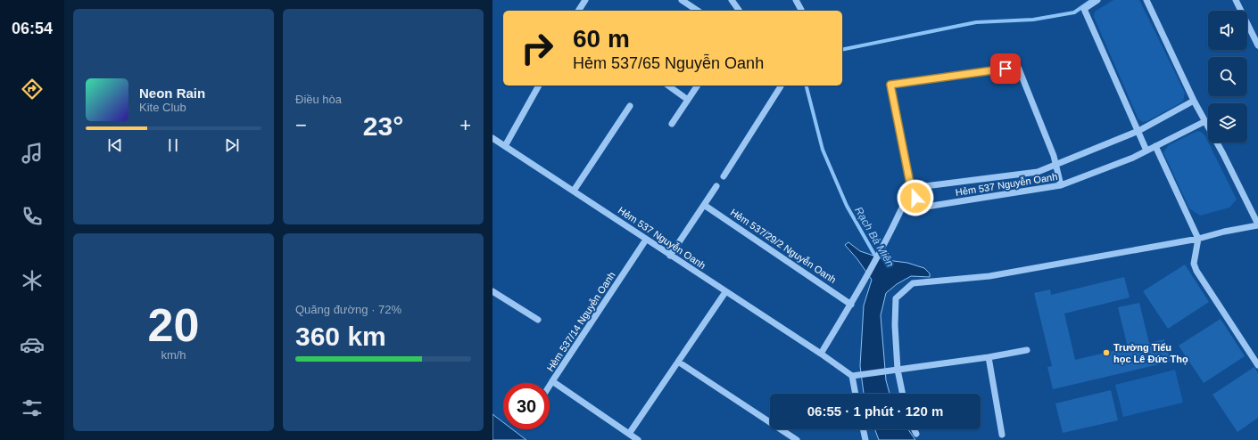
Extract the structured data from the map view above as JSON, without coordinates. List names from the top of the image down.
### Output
{
  "streets": {
    "street": ["Hẻm 537 Nguyễn Oanh", "Hẻm 537/29/2 Nguyễn Oanh", "Hẻm 537/14 Nguyễn Oanh"]
  },
  "crossings": [
    ["Hẻm 537 Nguyễn Oanh", "Hẻm 537/14 Nguyễn Oanh"]
  ],
  "water": ["Rạch Bà Miên"],
  "places": ["Trường Tiểu học Lê Đức Thọ"],
  "page": {
    "tabs": "06:54",
    "tile": [
      "Điều hòa",
      ["20", "km/h"],
      ["Quãng đường · 72%", "360 km"]
    ],
    "turn": ["60 m", "Hẻm 537/65 Nguyễn Oanh"],
    "song": ["Neon Rain", "Kite Club"],
    "heat": ["−", "23°", "+"],
    "limit": "30",
    "trip": "06:55 · 1 phút · 120 m"
  }
}
